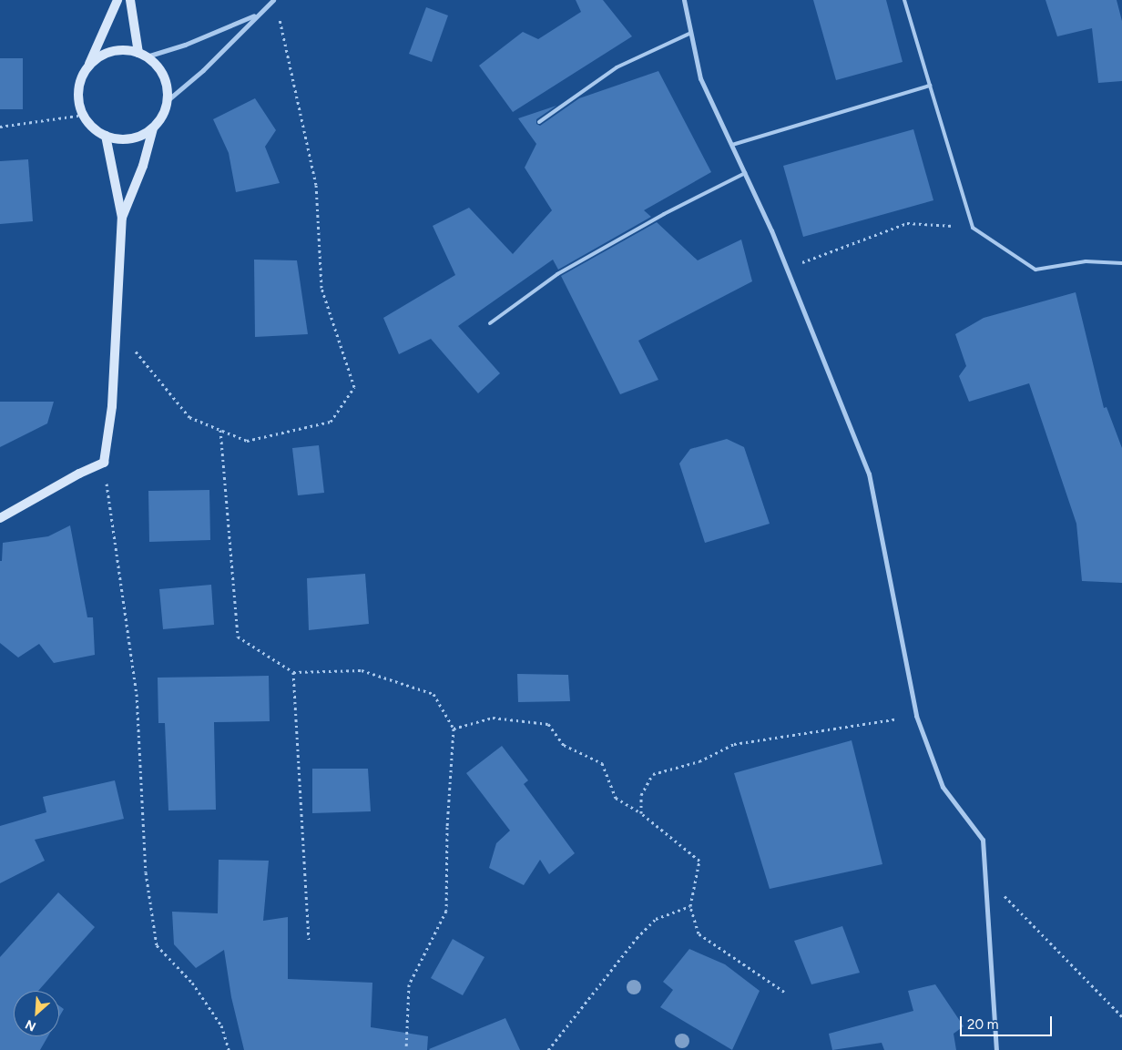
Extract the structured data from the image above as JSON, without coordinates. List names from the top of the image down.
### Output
{
  "scale_bar": "20 m",
  "north": "bottom left"
}
